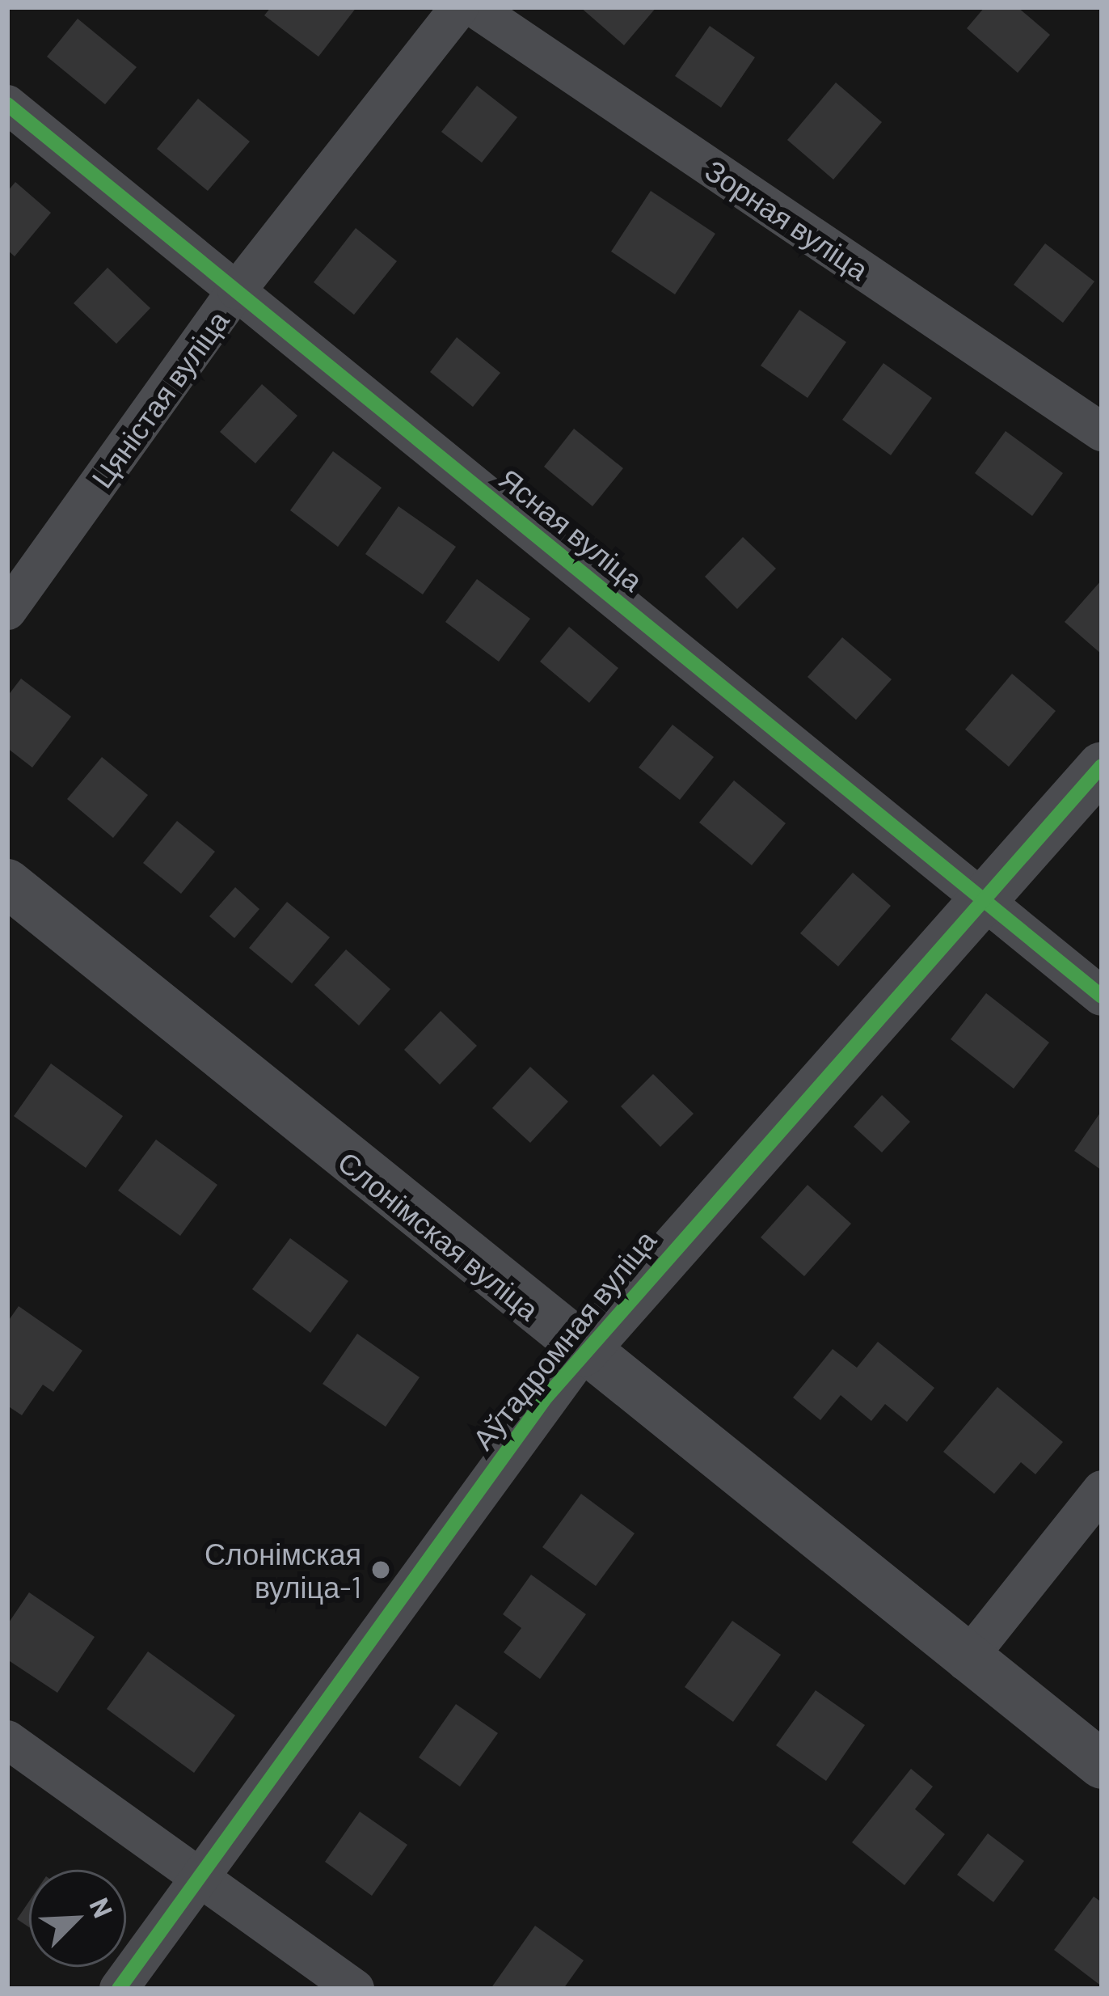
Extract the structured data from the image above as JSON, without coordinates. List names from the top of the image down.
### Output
{
  "streets": {
    "street": [
      "Зорная вуліца",
      "Цяністая вуліца",
      "Ясная вуліца",
      "Слонімская вуліца",
      "Аўтадромная вуліца"
    ]
  },
  "crossings": [
    ["Цяністая вуліца", "Ясная вуліца"],
    ["Ясная вуліца", "Аўтадромная вуліца"],
    ["Слонімская вуліца", "Аўтадромная вуліца"]
  ],
  "places": ["Слонімская вуліца-1"],
  "north": "top right"
}
